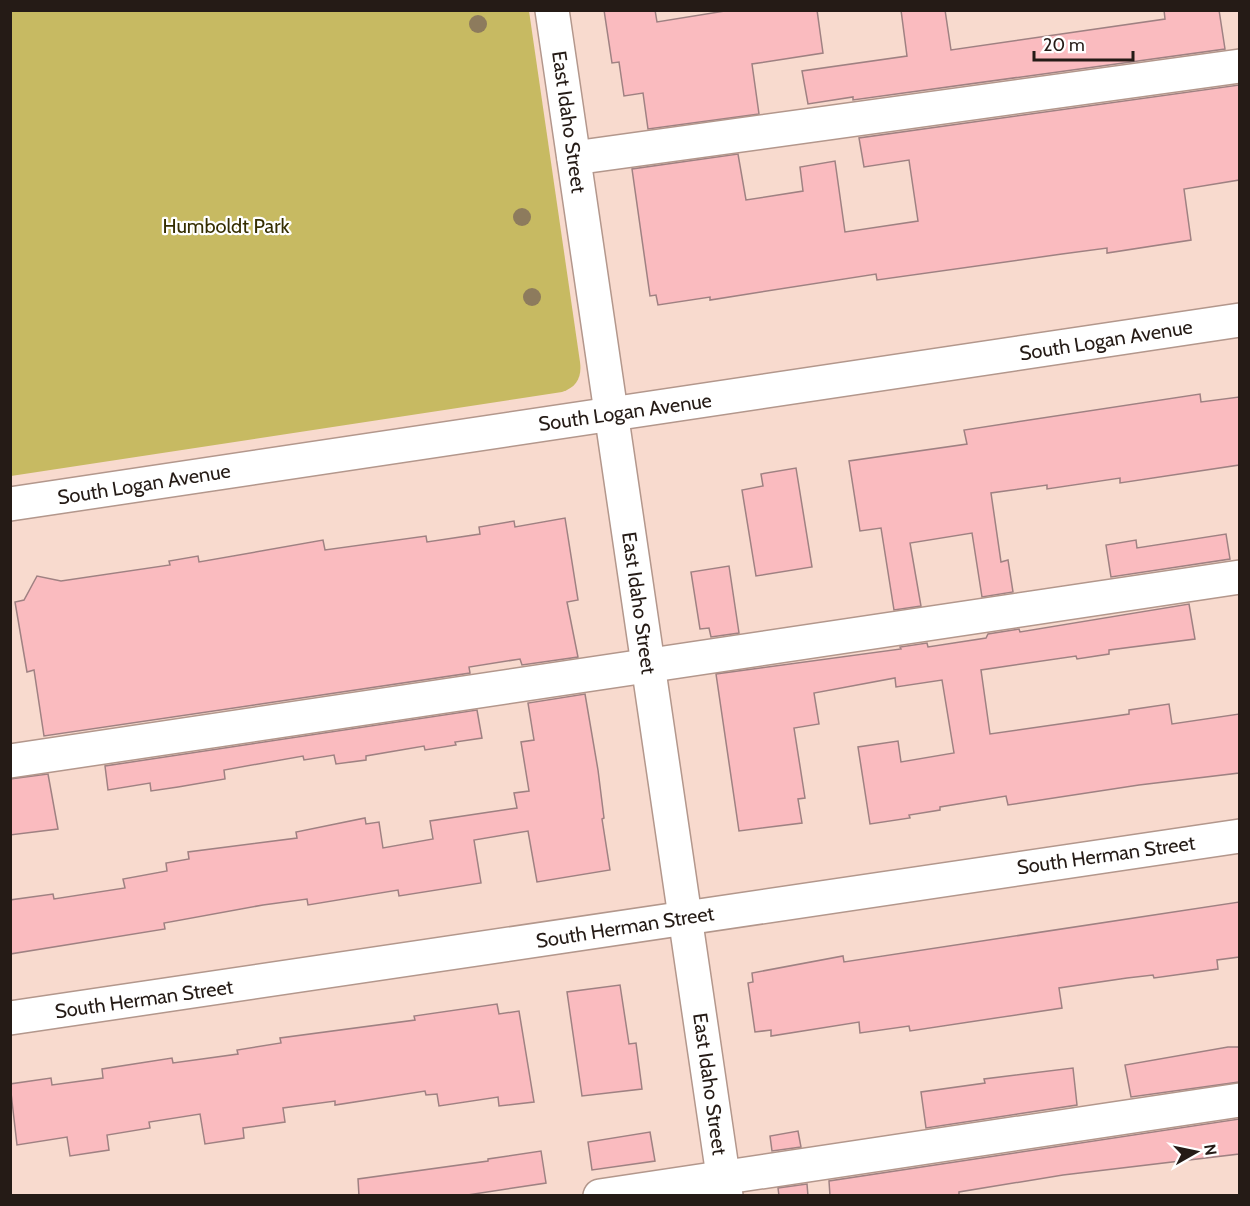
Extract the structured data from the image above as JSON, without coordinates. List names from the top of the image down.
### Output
{
  "streets": {
    "street": ["East Idaho Street", "South Logan Avenue", "South Herman Street"]
  },
  "crossings": [
    ["East Idaho Street", "South Logan Avenue"],
    ["East Idaho Street", "South Herman Street"]
  ],
  "parks": ["Humboldt Park"],
  "scale_bar": "20 m",
  "north": "right"
}
